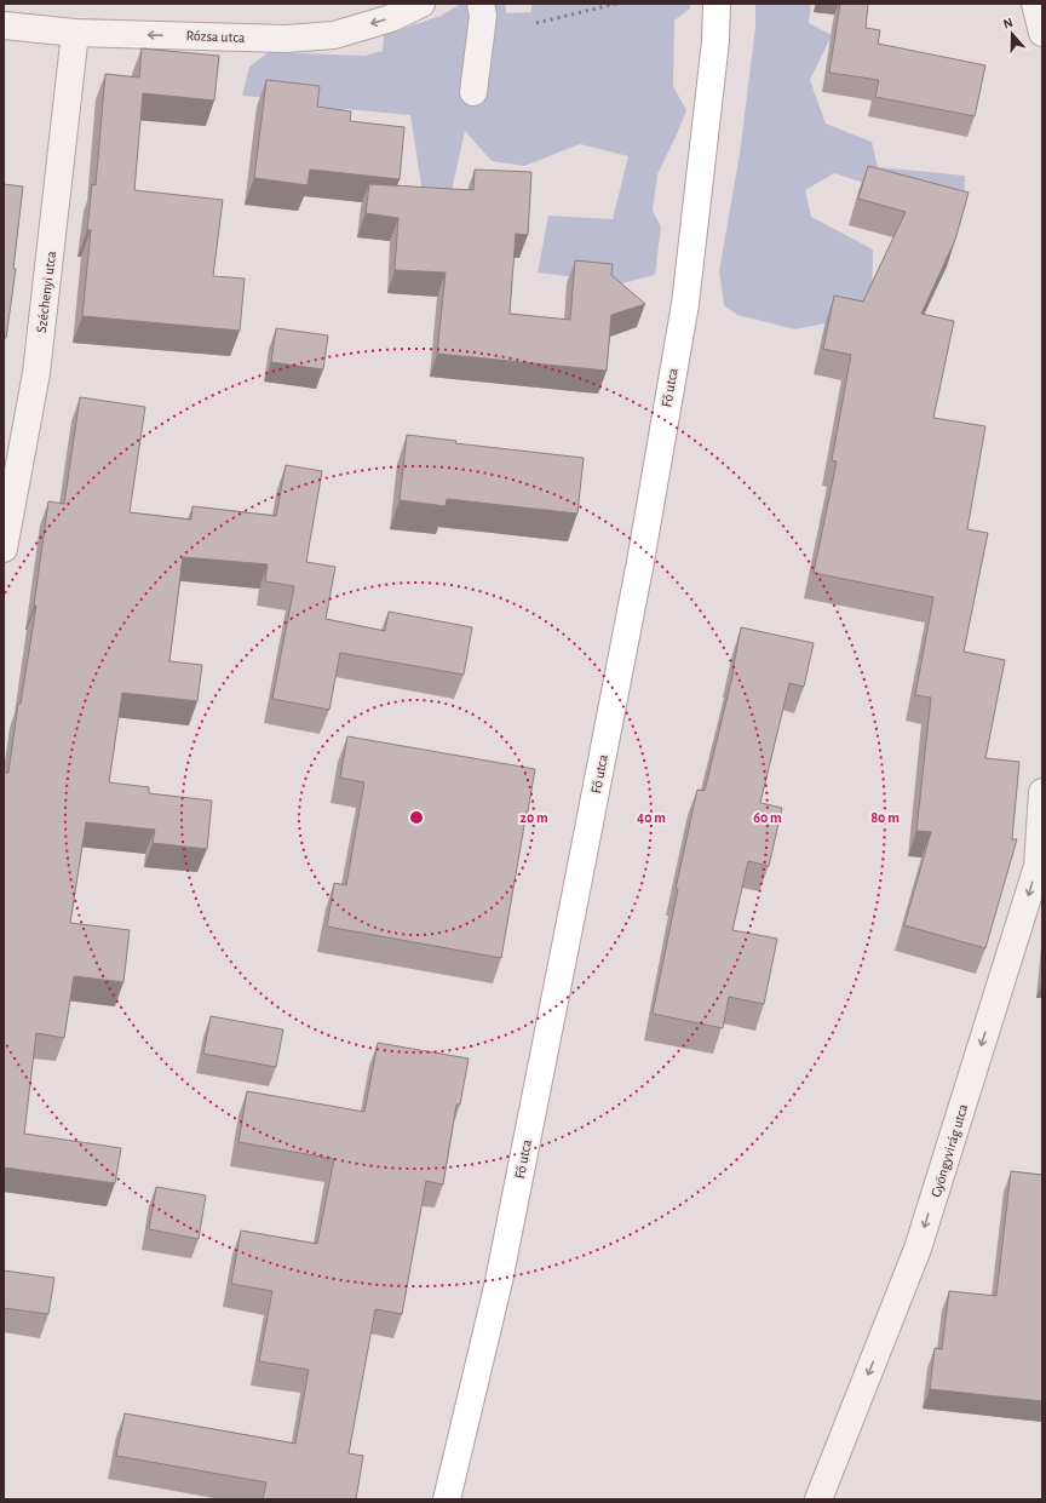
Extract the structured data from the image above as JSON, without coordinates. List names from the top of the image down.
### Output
{
  "streets": {
    "main road": ["Fő utca"],
    "street": ["Rózsa utca", "Széchenyi utca", "Gyöngyvirág utca"]
  },
  "crossings": [
    ["Rózsa utca", "Széchenyi utca"]
  ],
  "one_way": ["Rózsa utca", "Gyöngyvirág utca"],
  "north": "top",
  "rings": [
    "20 m",
    "40 m",
    "60 m",
    "80 m"
  ]
}
